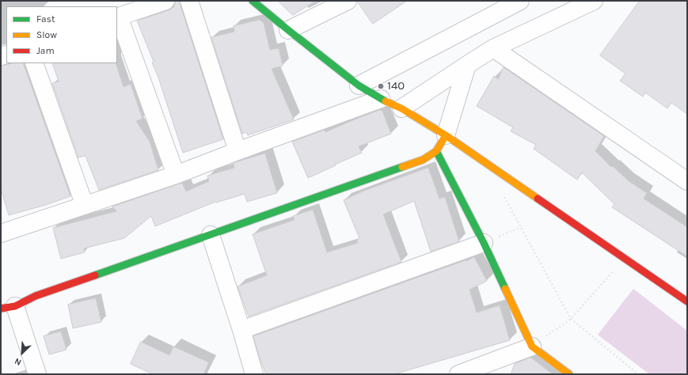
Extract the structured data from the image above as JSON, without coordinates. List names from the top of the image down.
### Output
{
  "places": ["140"],
  "legend": ["Fast", "Slow", "Jam"],
  "north": "bottom left"
}
